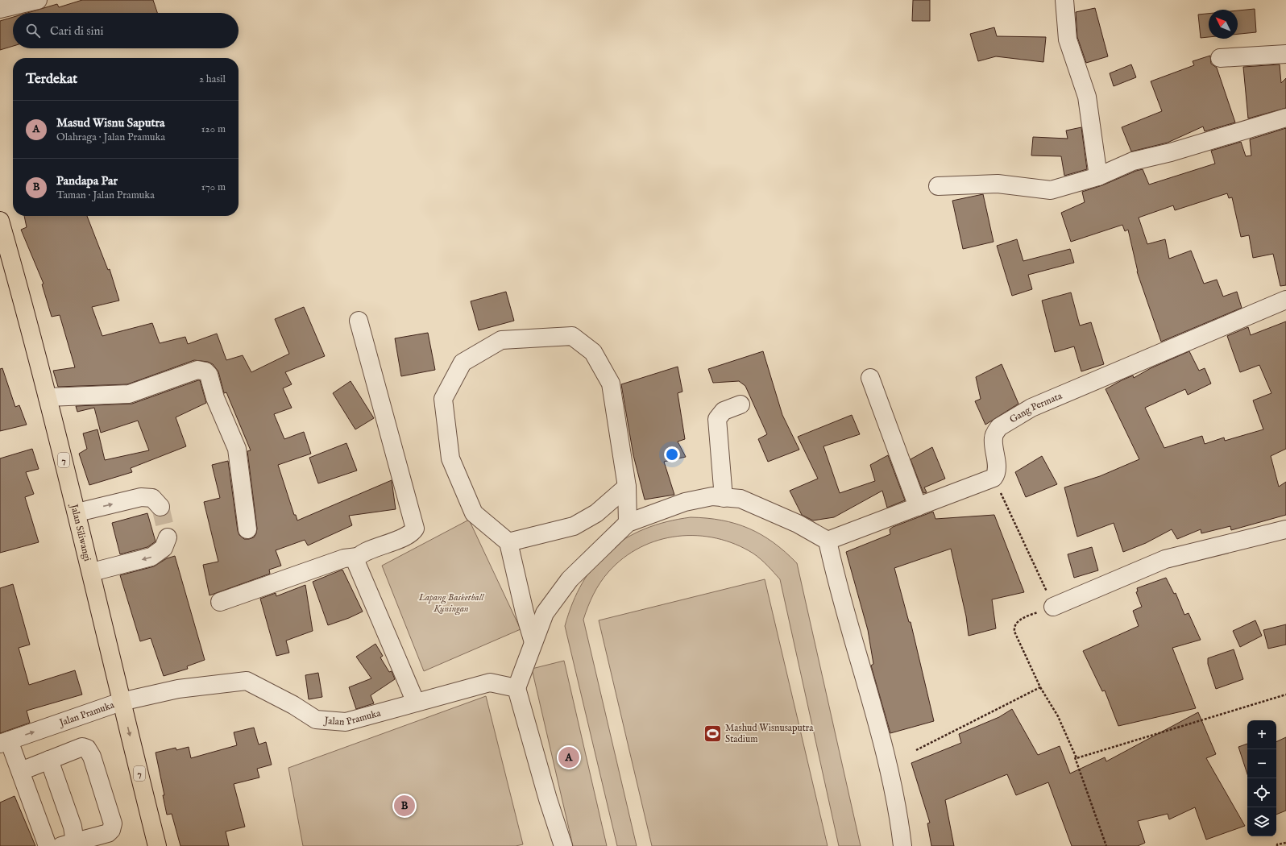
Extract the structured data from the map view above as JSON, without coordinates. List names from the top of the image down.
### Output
{
  "streets": {
    "main road": ["7", "Jalan Siliwangi"],
    "street": ["Gang Permata", "Jalan Pramuka"]
  },
  "crossings": [
    ["Jalan Siliwangi", "Jalan Pramuka"]
  ],
  "parks": ["Lapang Basketball Kuningan"],
  "places": {
    "sports": ["Mashud Wisnusaputra Stadium"]
  },
  "north": "top left",
  "page": {
    "search": "Cari di sini",
    "heading": ["Terdekat", "2 hasil"],
    "list": [
      {
        "mark": "A",
        "name": "Masud Wisnu Saputra",
        "note": "Olahraga · Jalan Pramuka",
        "value": "120 m"
      },
      {
        "mark": "B",
        "name": "Pandapa Par",
        "note": "Taman · Jalan Pramuka",
        "value": "170 m"
      }
    ],
    "map_buttons": ["+", "−"],
    "pins": ["A", "B"]
  }
}
